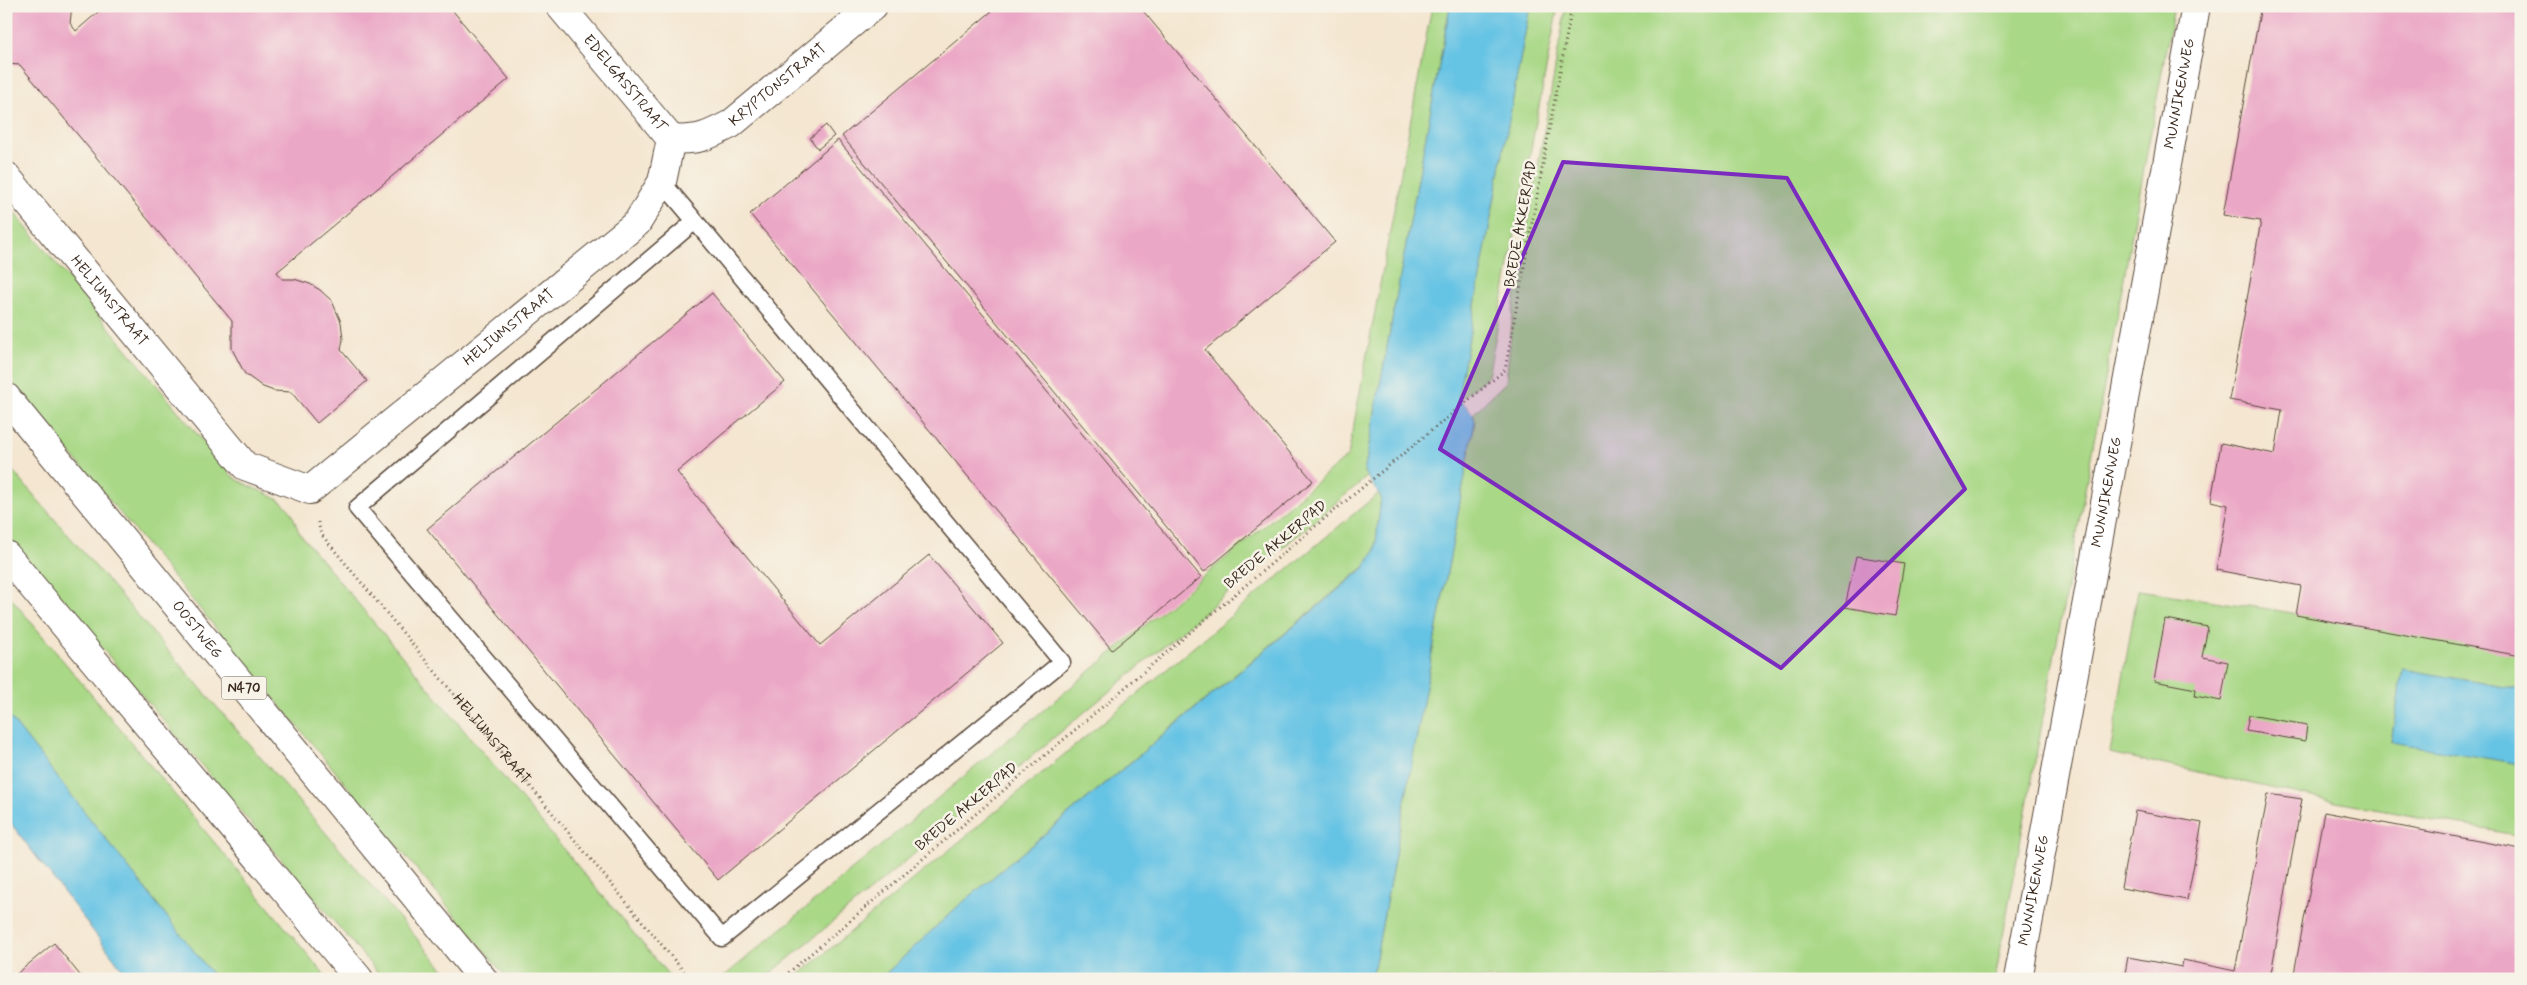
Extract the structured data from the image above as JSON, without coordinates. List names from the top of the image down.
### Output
{
  "streets": {
    "street": [
      "EDELGASSTRAAT",
      "KRYPTONSTRAAT",
      "MUNNIKENWEG",
      "HELIUMSTRAAT",
      "OOSTWEG",
      "N470"
    ],
    "path": ["BREDE AKKERPAD"]
  },
  "crossings": [
    ["EDELGASSTRAAT", "KRYPTONSTRAAT"],
    ["EDELGASSTRAAT", "HELIUMSTRAAT"],
    ["KRYPTONSTRAAT", "HELIUMSTRAAT"]
  ]
}
